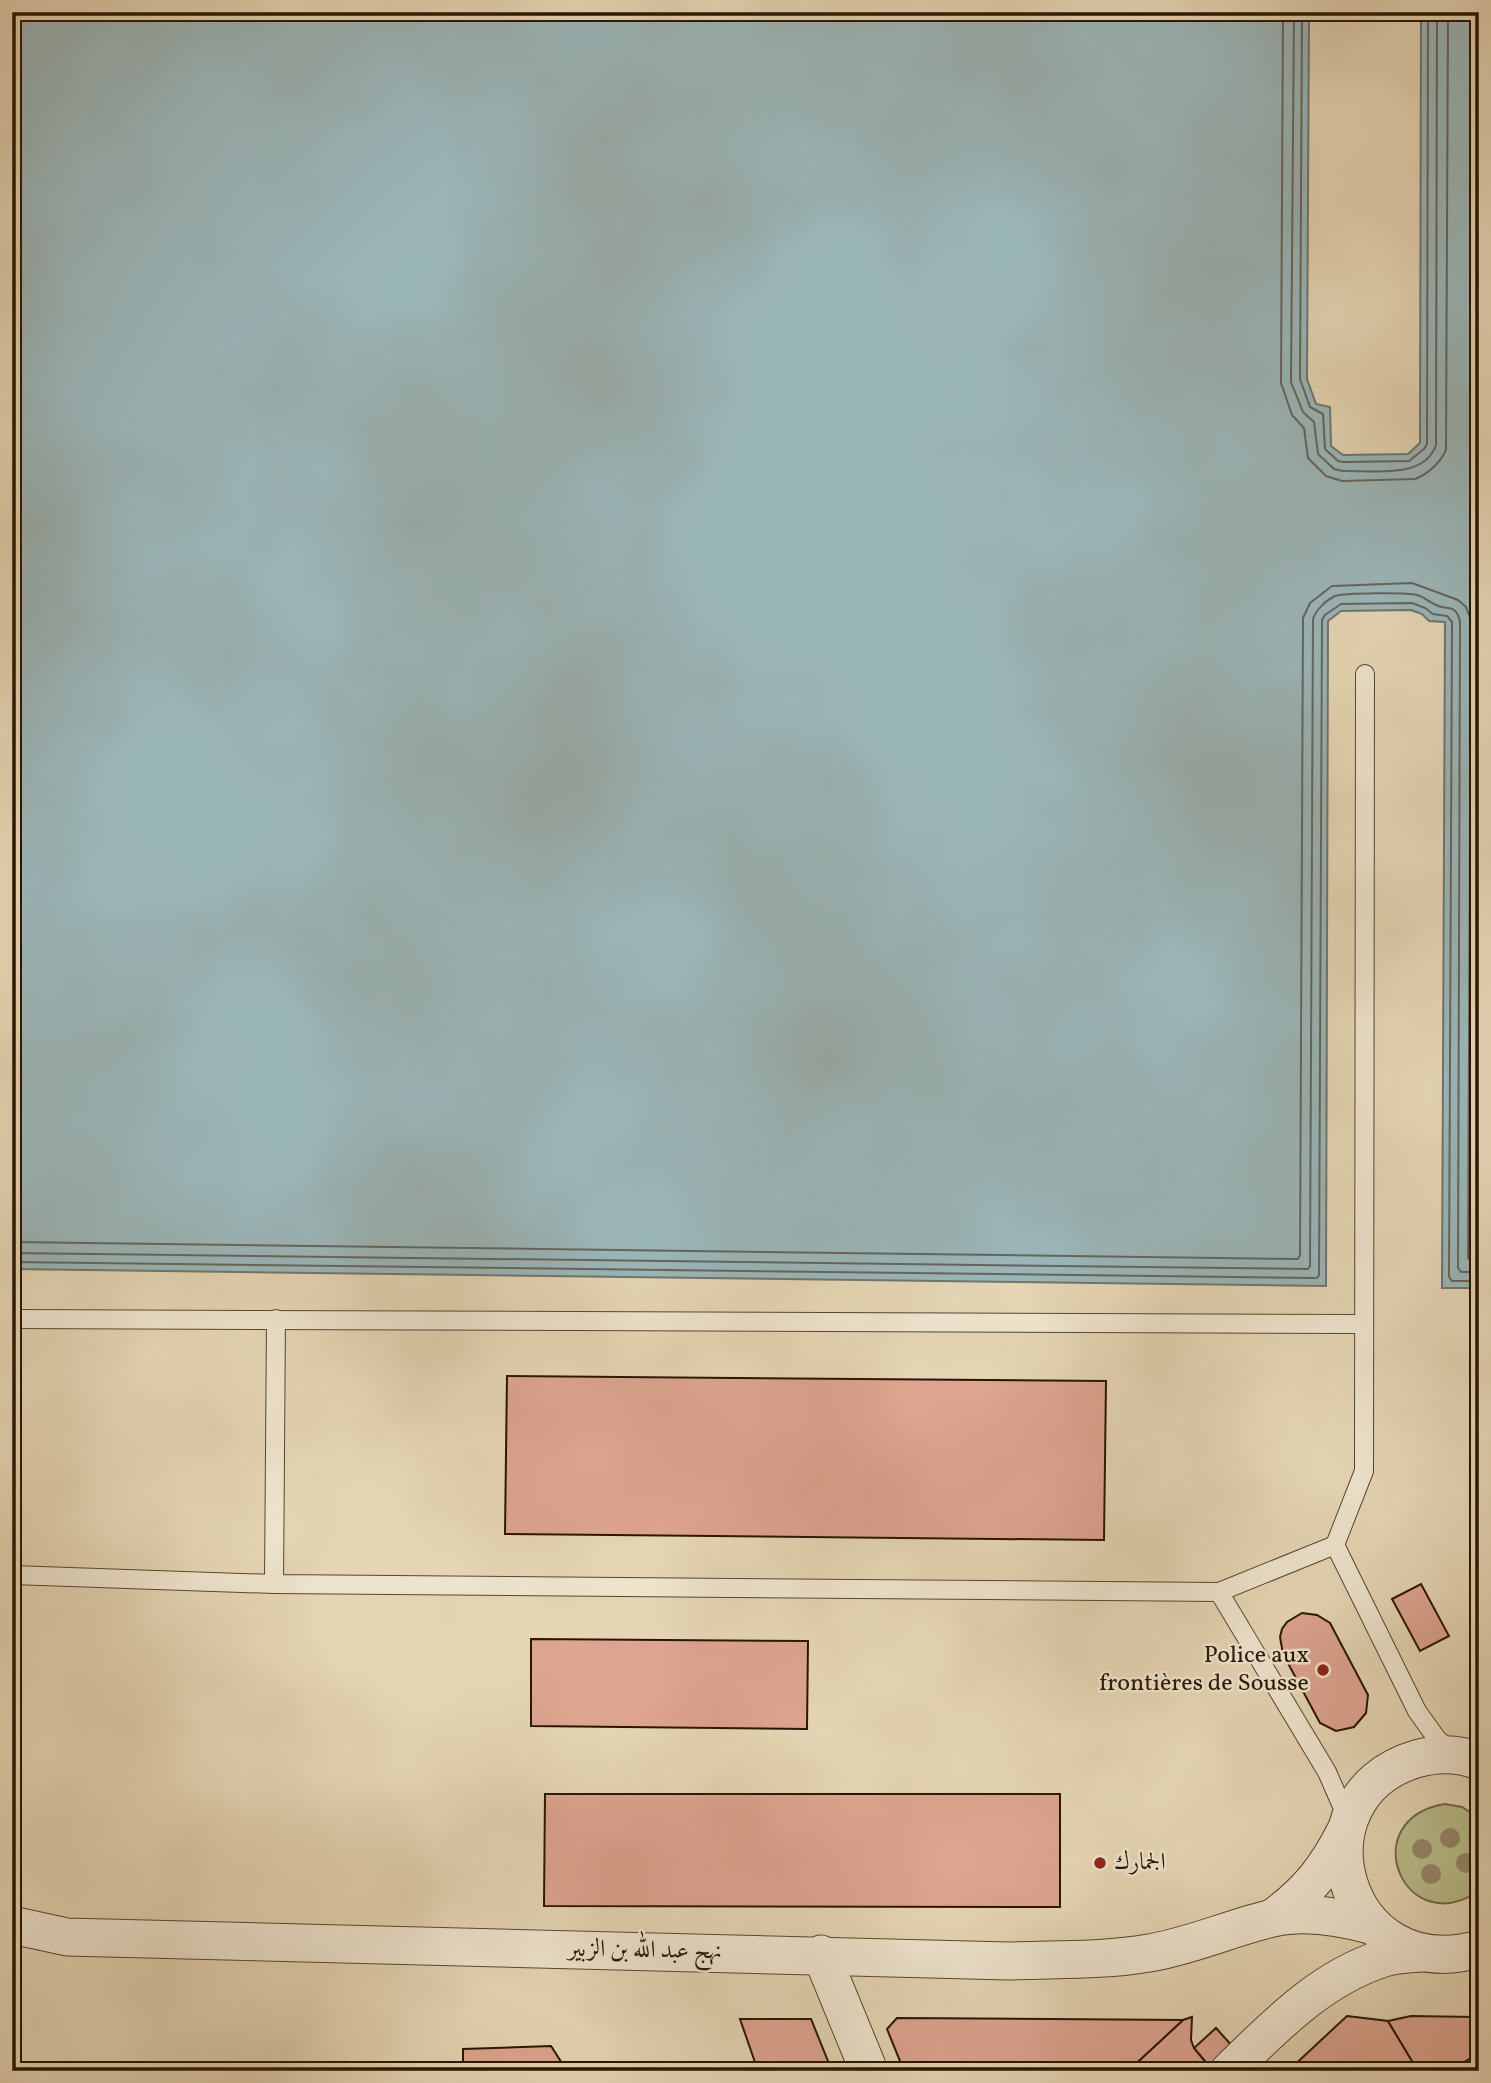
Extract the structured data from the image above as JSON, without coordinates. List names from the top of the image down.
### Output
{
  "streets": {
    "street": ["نهج عبد الله بن الزبير"]
  },
  "places": ["Police aux frontières de Sousse", "الجمارك"]
}
